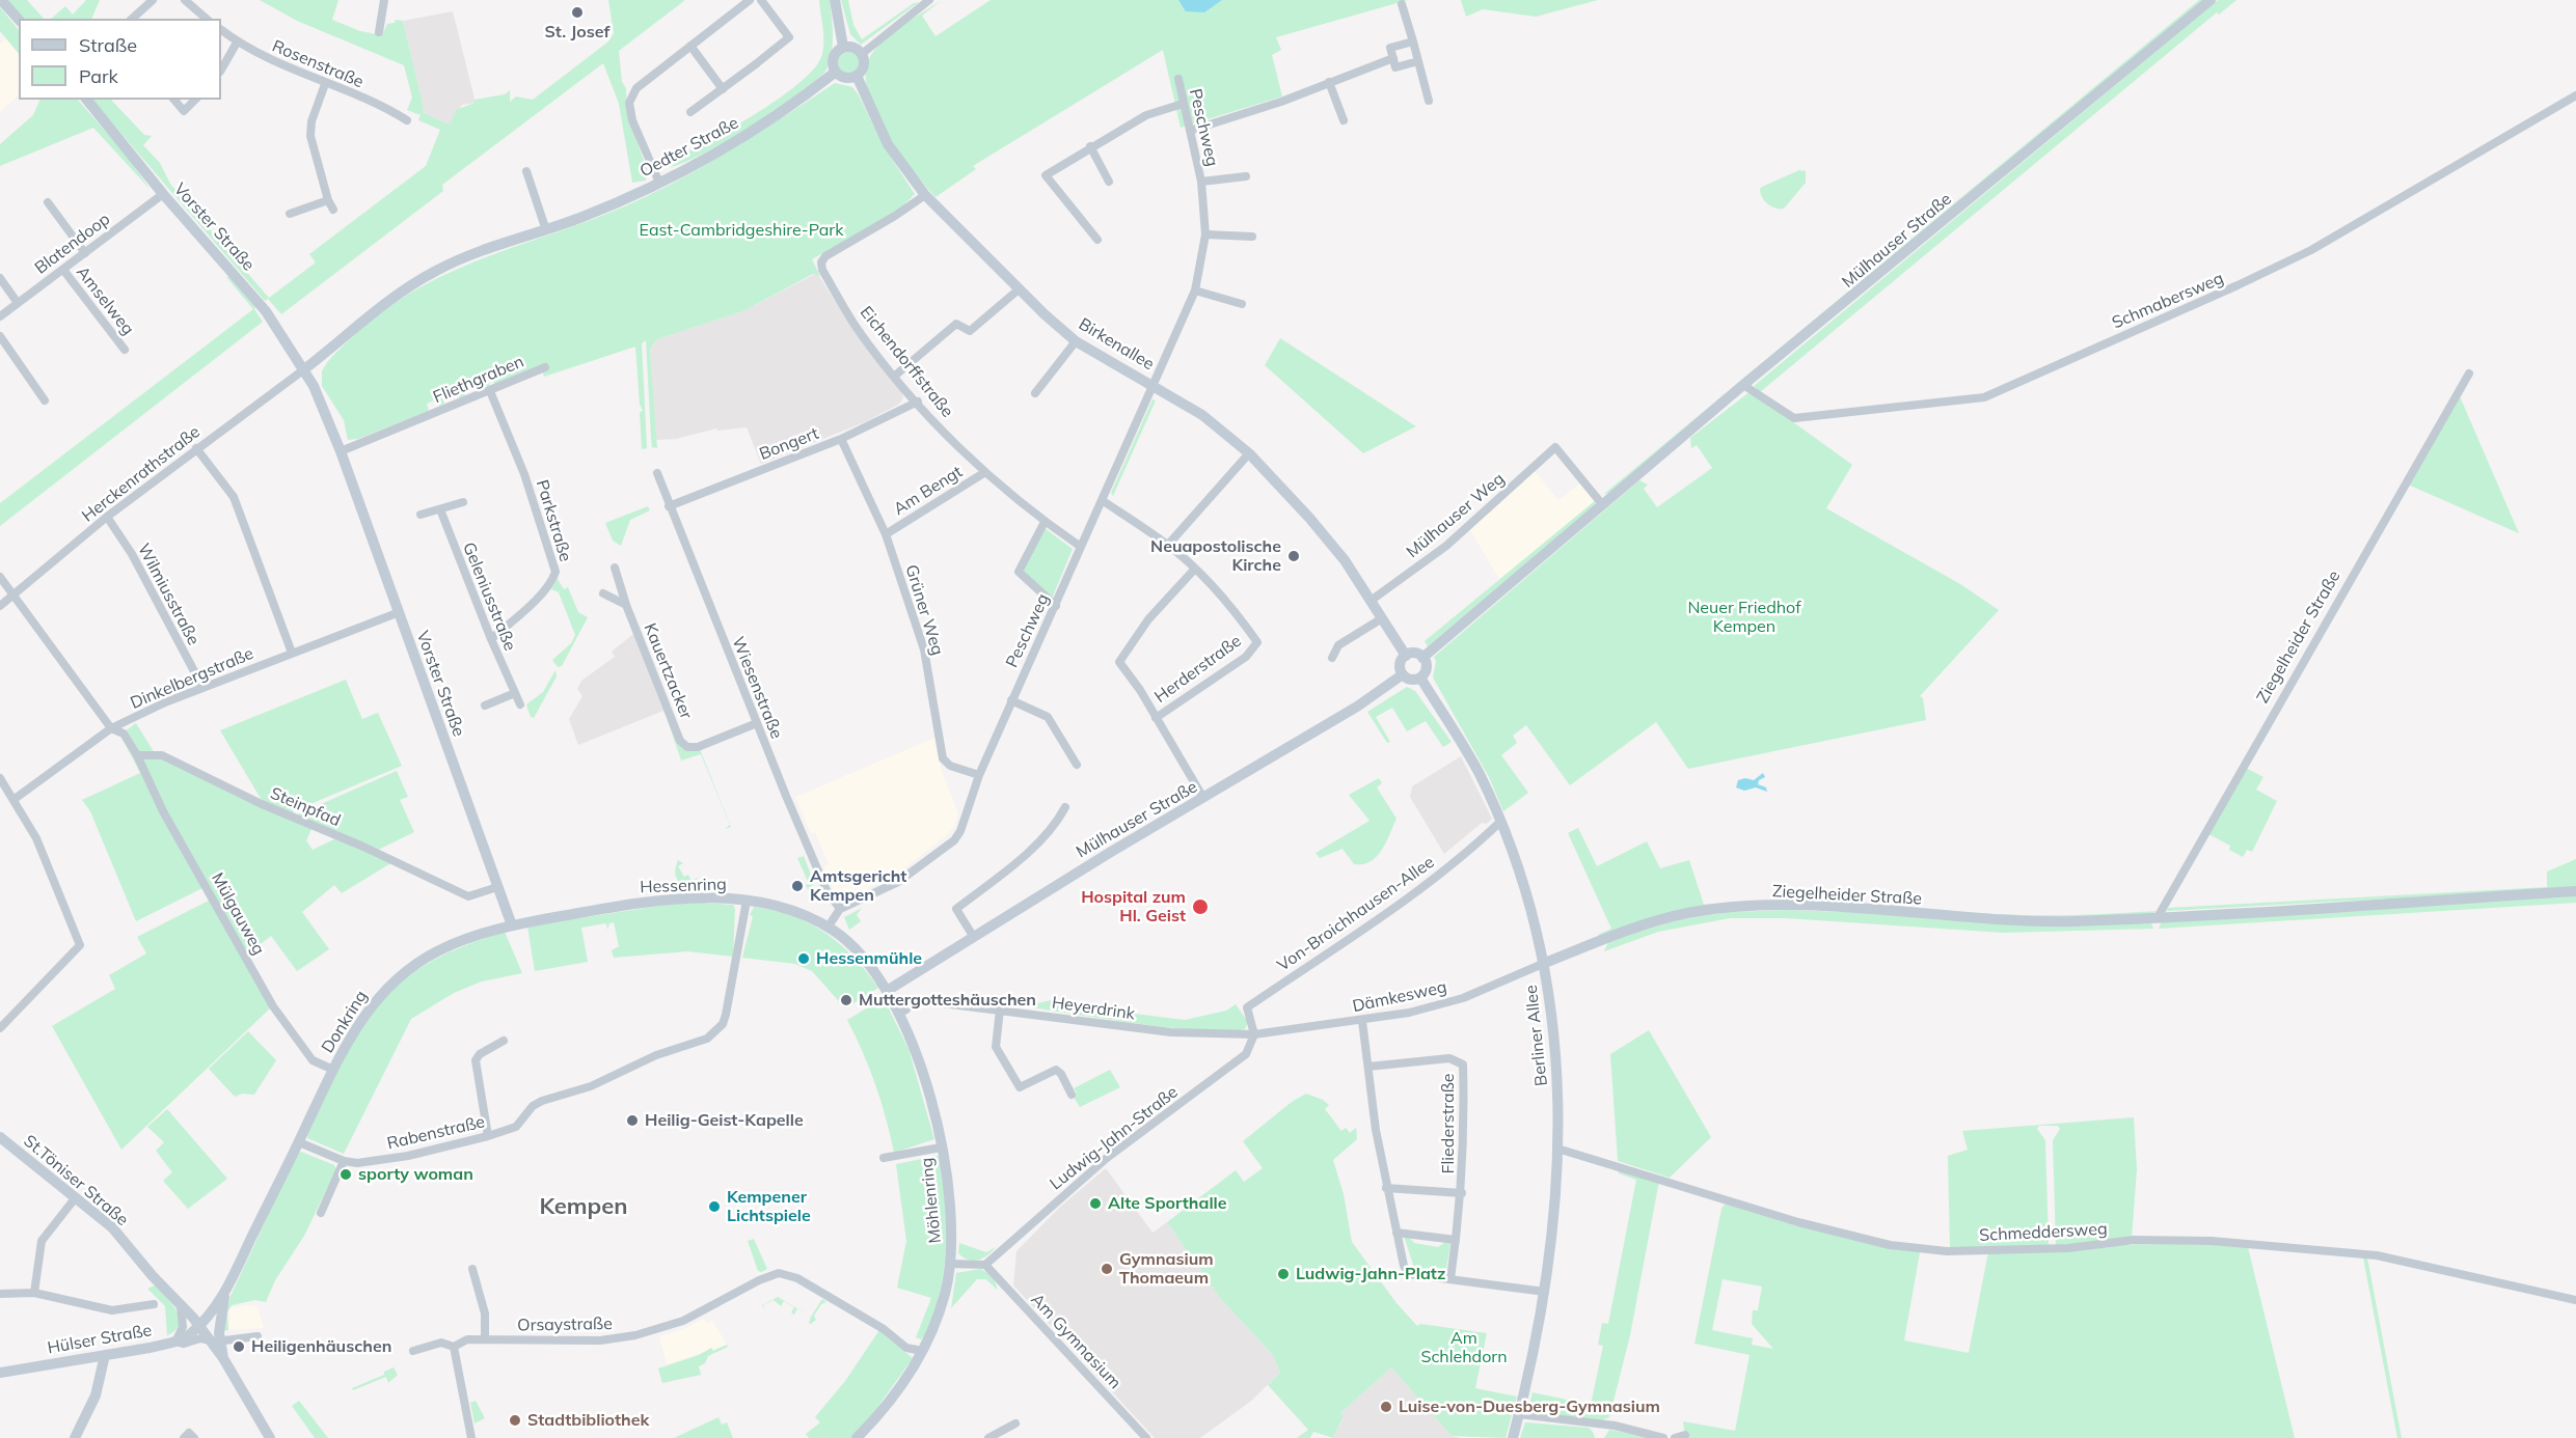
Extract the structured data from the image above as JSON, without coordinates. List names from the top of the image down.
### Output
{
  "streets": {
    "street": [
      "Rosenstraße",
      "Peschweg",
      "Oedter Straße",
      "Vorster Straße",
      "Mülhauser Straße",
      "Blatendoop",
      "Amselweg",
      "Schmabersweg",
      "Birkenallee",
      "Eichendorffstraße",
      "Fliethgraben",
      "Bongert",
      "Herckenrathstraße",
      "Am Bengt",
      "Mülhauser Weg",
      "Parkstraße",
      "Wilmiusstraße",
      "Geleniusstraße",
      "Grüner Weg",
      "Ziegelheider Straße",
      "Herderstraße",
      "Kauertzacker",
      "Dinkelbergstraße",
      "Wiesenstraße",
      "Steinpfad",
      "Hessenring",
      "Mülgauweg",
      "Von-Broichhausen-Allee",
      "Dämkesweg",
      "Heyerdrink",
      "Donkring",
      "Berliner Allee",
      "Fliederstraße",
      "Rabenstraße",
      "Ludwig-Jahn-Straße",
      "St.Töniser Straße",
      "Möhlenring",
      "Schmeddersweg",
      "Orsaystraße",
      "Hülser Straße",
      "Am Gymnasium"
    ]
  },
  "crossings": [
    ["Peschweg", "Birkenallee"],
    ["Peschweg", "Eichendorffstraße"],
    ["Peschweg", "Grüner Weg"],
    ["Peschweg", "Wiesenstraße"],
    ["Oedter Straße", "Vorster Straße"],
    ["Oedter Straße", "Birkenallee"],
    ["Oedter Straße", "Herckenrathstraße"],
    ["Vorster Straße", "Blatendoop"],
    ["Vorster Straße", "Fliethgraben"],
    ["Vorster Straße", "Herckenrathstraße"],
    ["Vorster Straße", "Dinkelbergstraße"],
    ["Vorster Straße", "Steinpfad"],
    ["Vorster Straße", "Donkring"],
    ["Mülhauser Straße", "Schmabersweg"],
    ["Mülhauser Straße", "Birkenallee"],
    ["Mülhauser Straße", "Mülhauser Weg"],
    ["Mülhauser Straße", "Hessenring"],
    ["Mülhauser Straße", "Berliner Allee"],
    ["Blatendoop", "Amselweg"],
    ["Birkenallee", "Eichendorffstraße"],
    ["Birkenallee", "Mülhauser Weg"],
    ["Birkenallee", "Berliner Allee"],
    ["Eichendorffstraße", "Bongert"],
    ["Eichendorffstraße", "Am Bengt"],
    ["Fliethgraben", "Parkstraße"],
    ["Bongert", "Grüner Weg"],
    ["Bongert", "Wiesenstraße"],
    ["Herckenrathstraße", "Wilmiusstraße"],
    ["Am Bengt", "Grüner Weg"],
    ["Parkstraße", "Geleniusstraße"],
    ["Wilmiusstraße", "Dinkelbergstraße"],
    ["Ziegelheider Straße", "Dämkesweg"],
    ["Ziegelheider Straße", "Berliner Allee"],
    ["Kauertzacker", "Wiesenstraße"],
    ["Steinpfad", "Mülgauweg"],
    ["Hessenring", "Heyerdrink"],
    ["Hessenring", "Donkring"],
    ["Hessenring", "Rabenstraße"],
    ["Hessenring", "Möhlenring"],
    ["Mülgauweg", "Donkring"],
    ["Von-Broichhausen-Allee", "Dämkesweg"],
    ["Von-Broichhausen-Allee", "Heyerdrink"],
    ["Von-Broichhausen-Allee", "Berliner Allee"],
    ["Von-Broichhausen-Allee", "Ludwig-Jahn-Straße"],
    ["Dämkesweg", "Heyerdrink"],
    ["Dämkesweg", "Berliner Allee"],
    ["Dämkesweg", "Ludwig-Jahn-Straße"],
    ["Heyerdrink", "Ludwig-Jahn-Straße"],
    ["Heyerdrink", "Möhlenring"],
    ["Donkring", "Rabenstraße"],
    ["Donkring", "St.Töniser Straße"],
    ["Donkring", "Hülser Straße"],
    ["Berliner Allee", "Schmeddersweg"],
    ["Ludwig-Jahn-Straße", "Am Gymnasium"],
    ["St.Töniser Straße", "Hülser Straße"],
    ["Möhlenring", "Orsaystraße"]
  ],
  "districts": ["Kempen"],
  "parks": ["East-Cambridgeshire-Park", "Neuer Friedhof Kempen", "Am Schlehdorn"],
  "places": [
    "St. Josef",
    "Neuapostolische Kirche",
    "Amtsgericht Kempen",
    "Hospital zum Hl. Geist",
    "Hessenmühle",
    "Muttergotteshäuschen",
    "Heilig-Geist-Kapelle",
    "sporty woman",
    "Alte Sporthalle",
    "Kempener Lichtspiele",
    "Gymnasium Thomaeum",
    "Ludwig-Jahn-Platz",
    "Heiligenhäuschen",
    "Luise-von-Duesberg-Gymnasium",
    "Stadtbibliothek"
  ],
  "legend": ["Straße", "Park"]
}
